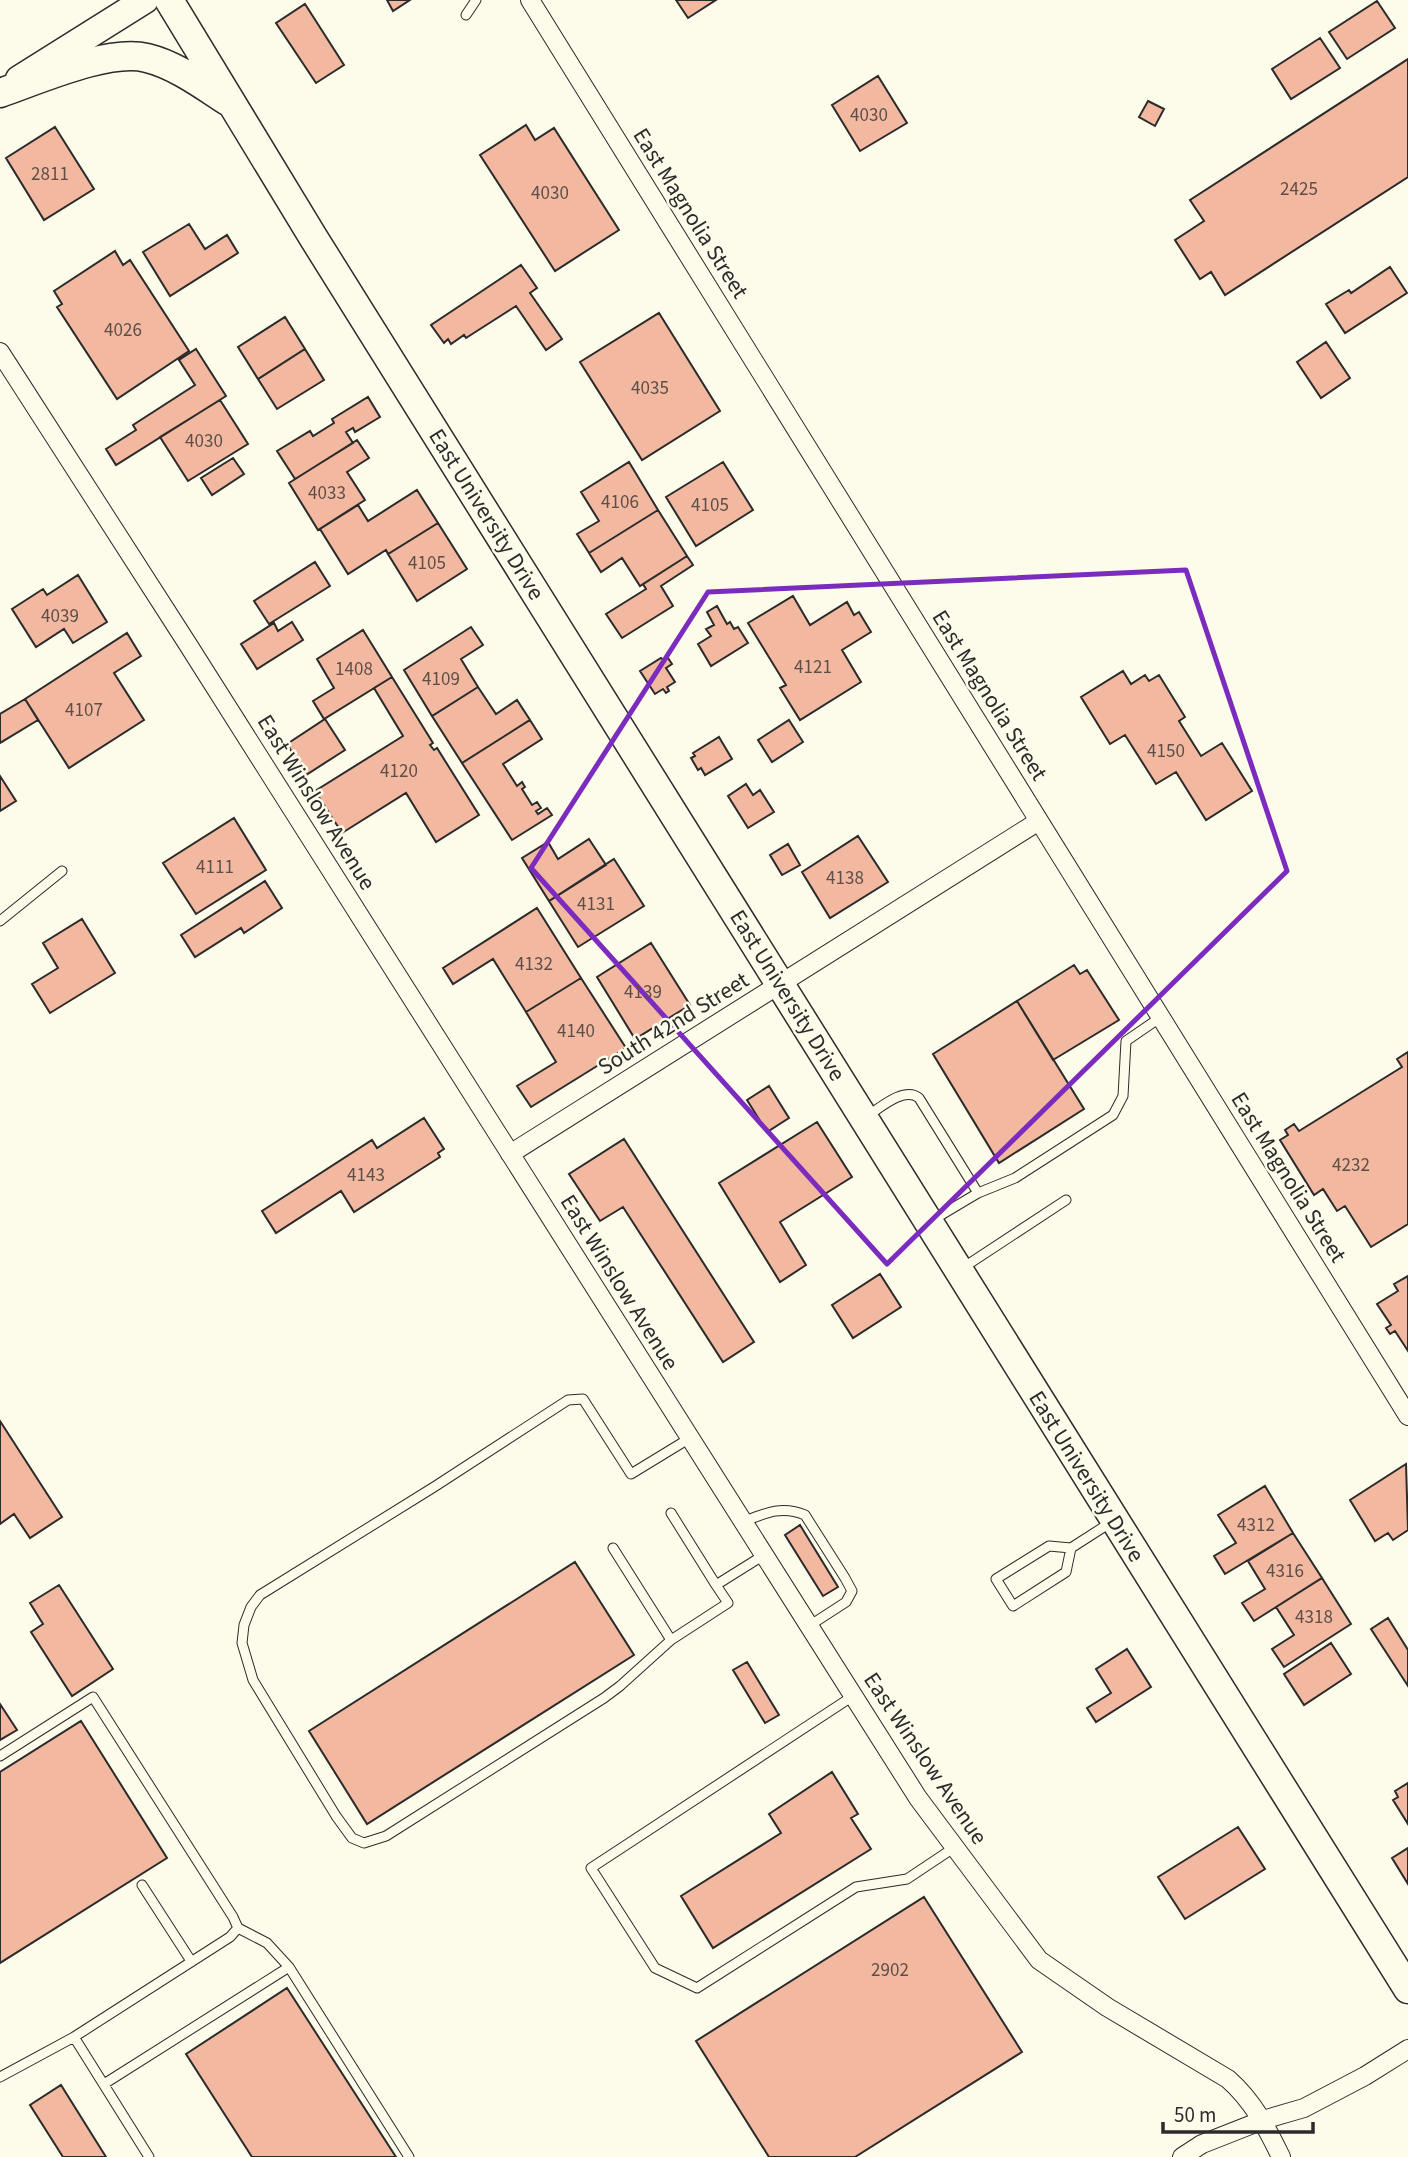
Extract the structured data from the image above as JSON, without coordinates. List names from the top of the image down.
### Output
{
  "streets": {
    "main road": ["East University Drive"],
    "street": ["East Magnolia Street", "East Winslow Avenue", "South 42nd Street"]
  },
  "crossings": [
    ["East Magnolia Street", "South 42nd Street"],
    ["East University Drive", "South 42nd Street"],
    ["East Winslow Avenue", "South 42nd Street"]
  ],
  "house_numbers": [
    "4030",
    "2811",
    "2425",
    "4030",
    "4026",
    "4035",
    "4030",
    "4033",
    "4106",
    "4105",
    "4105",
    "4039",
    "4121",
    "1408",
    "4109",
    "4107",
    "4150",
    "4120",
    "4111",
    "4138",
    "4131",
    "4132",
    "4139",
    "4140",
    "4232",
    "4143",
    "4312",
    "4316",
    "4318",
    "2902"
  ],
  "scale_bar": "50 m"
}
